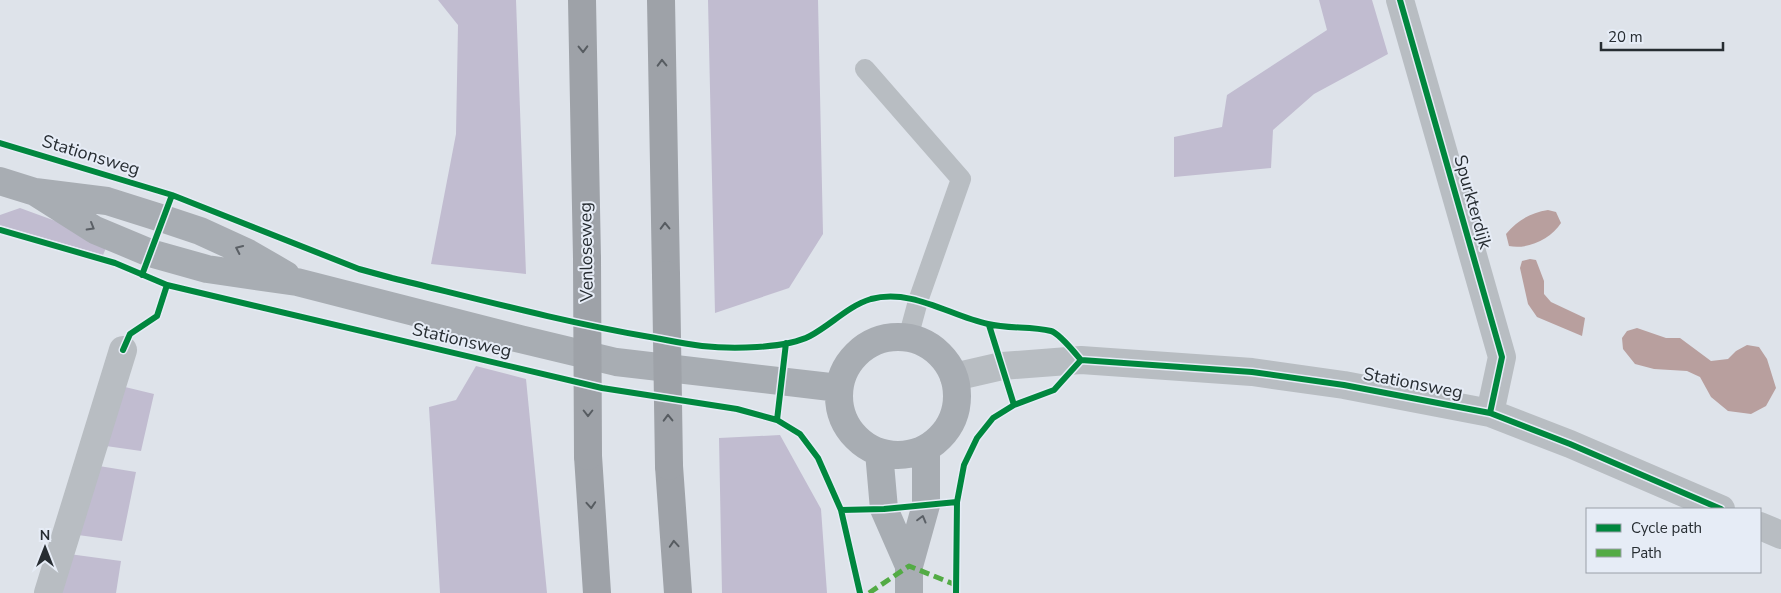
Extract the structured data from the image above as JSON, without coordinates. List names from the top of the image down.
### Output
{
  "streets": {
    "highway": ["Venloseweg"],
    "main road": ["Stationsweg"],
    "street": ["Spurkterdijk"]
  },
  "crossings": [
    ["Stationsweg", "Spurkterdijk"]
  ],
  "legend": ["Cycle path", "Path"],
  "scale_bar": "20 m",
  "north": "top"
}
